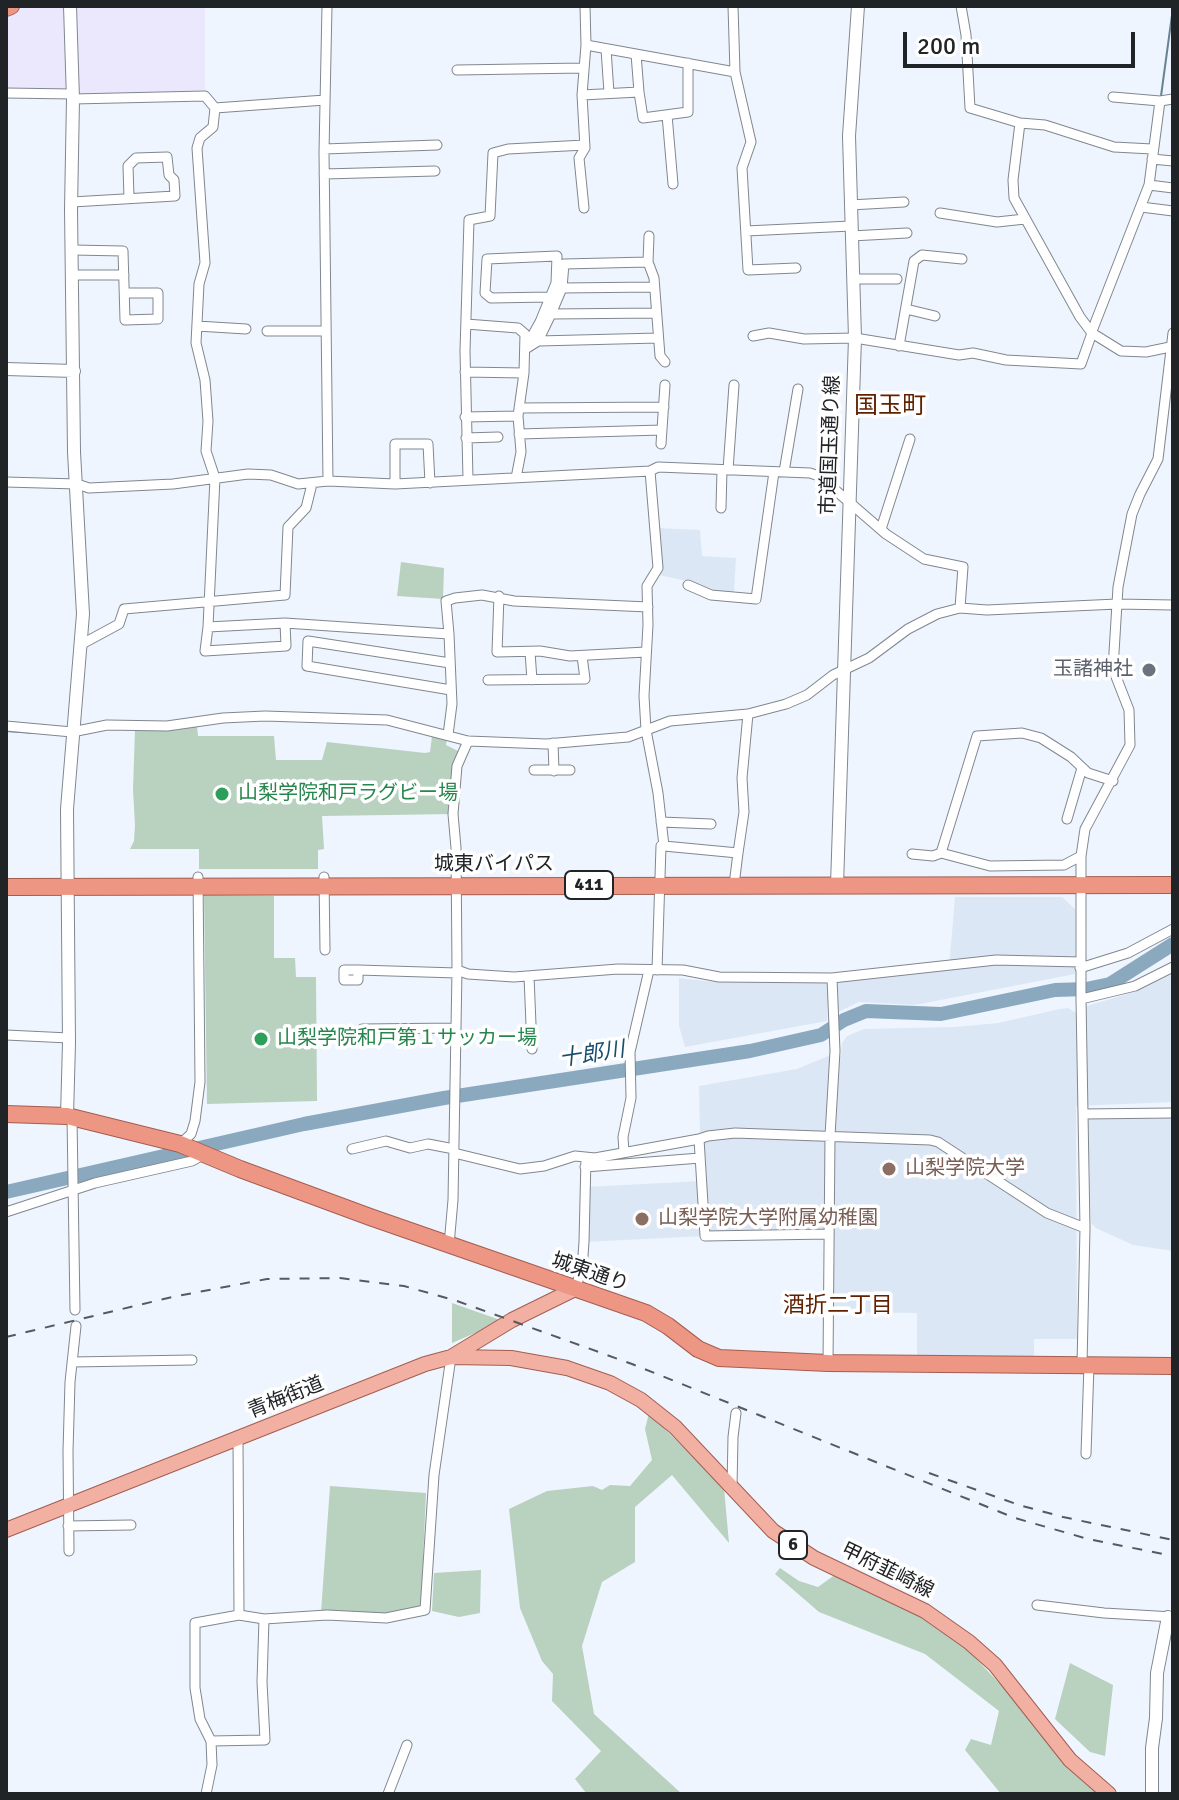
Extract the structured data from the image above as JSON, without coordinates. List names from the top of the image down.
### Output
{
  "streets": {
    "highway": ["城東バイパス", "411", "城東通り"],
    "main road": ["青梅街道", "6", "甲府韮崎線"],
    "street": ["市道国玉通り線"]
  },
  "crossings": [
    ["市道国玉通り線", "城東バイパス"],
    ["城東通り", "青梅街道"],
    ["青梅街道", "甲府韮崎線"]
  ],
  "districts": ["国玉町", "酒折二丁目"],
  "water": ["十郎川"],
  "places": [
    "玉諸神社",
    "山梨学院和戸ラグビー場",
    "山梨学院和戸第１サッカー場",
    "山梨学院大学",
    "山梨学院大学附属幼稚園"
  ],
  "scale_bar": "200 m"
}
